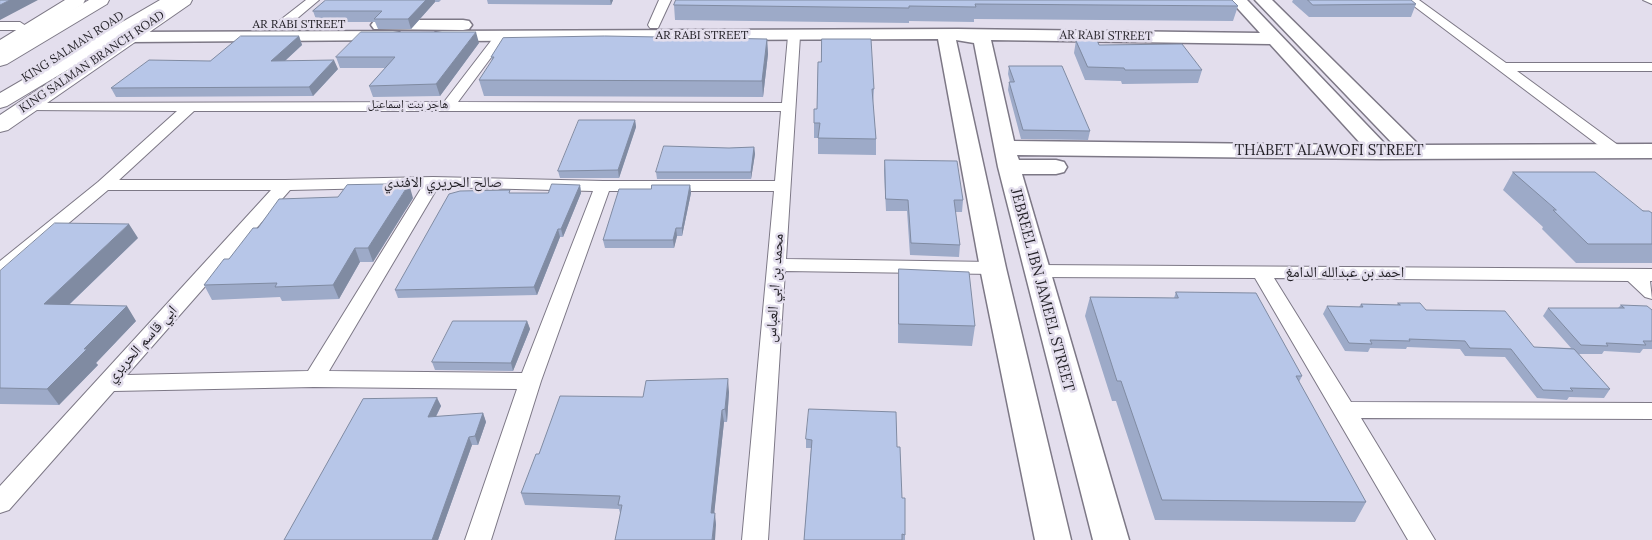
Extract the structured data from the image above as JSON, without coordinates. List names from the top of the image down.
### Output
{
  "streets": {
    "main road": ["KING SALMAN ROAD", "KING SALMAN BRANCH ROAD"],
    "street": [
      "AR RABI STREET",
      "هاجر بنت إسماعيل",
      "THABET ALAWOFI STREET",
      "صالح الحريري الافندي",
      "احمد بن عبدالله الدامغ",
      "محمد بن ابي العباس",
      "JEBREEL IBN JAMEEL STREET",
      "ابي قاسم الحريري"
    ]
  },
  "crossings": [
    ["AR RABI STREET", "KING SALMAN BRANCH ROAD"],
    ["AR RABI STREET", "محمد بن ابي العباس"],
    ["AR RABI STREET", "JEBREEL IBN JAMEEL STREET"],
    ["KING SALMAN BRANCH ROAD", "هاجر بنت إسماعيل"],
    ["هاجر بنت إسماعيل", "محمد بن ابي العباس"],
    ["THABET ALAWOFI STREET", "JEBREEL IBN JAMEEL STREET"],
    ["صالح الحريري الافندي", "محمد بن ابي العباس"],
    ["صالح الحريري الافندي", "ابي قاسم الحريري"],
    ["احمد بن عبدالله الدامغ", "JEBREEL IBN JAMEEL STREET"]
  ]
}
